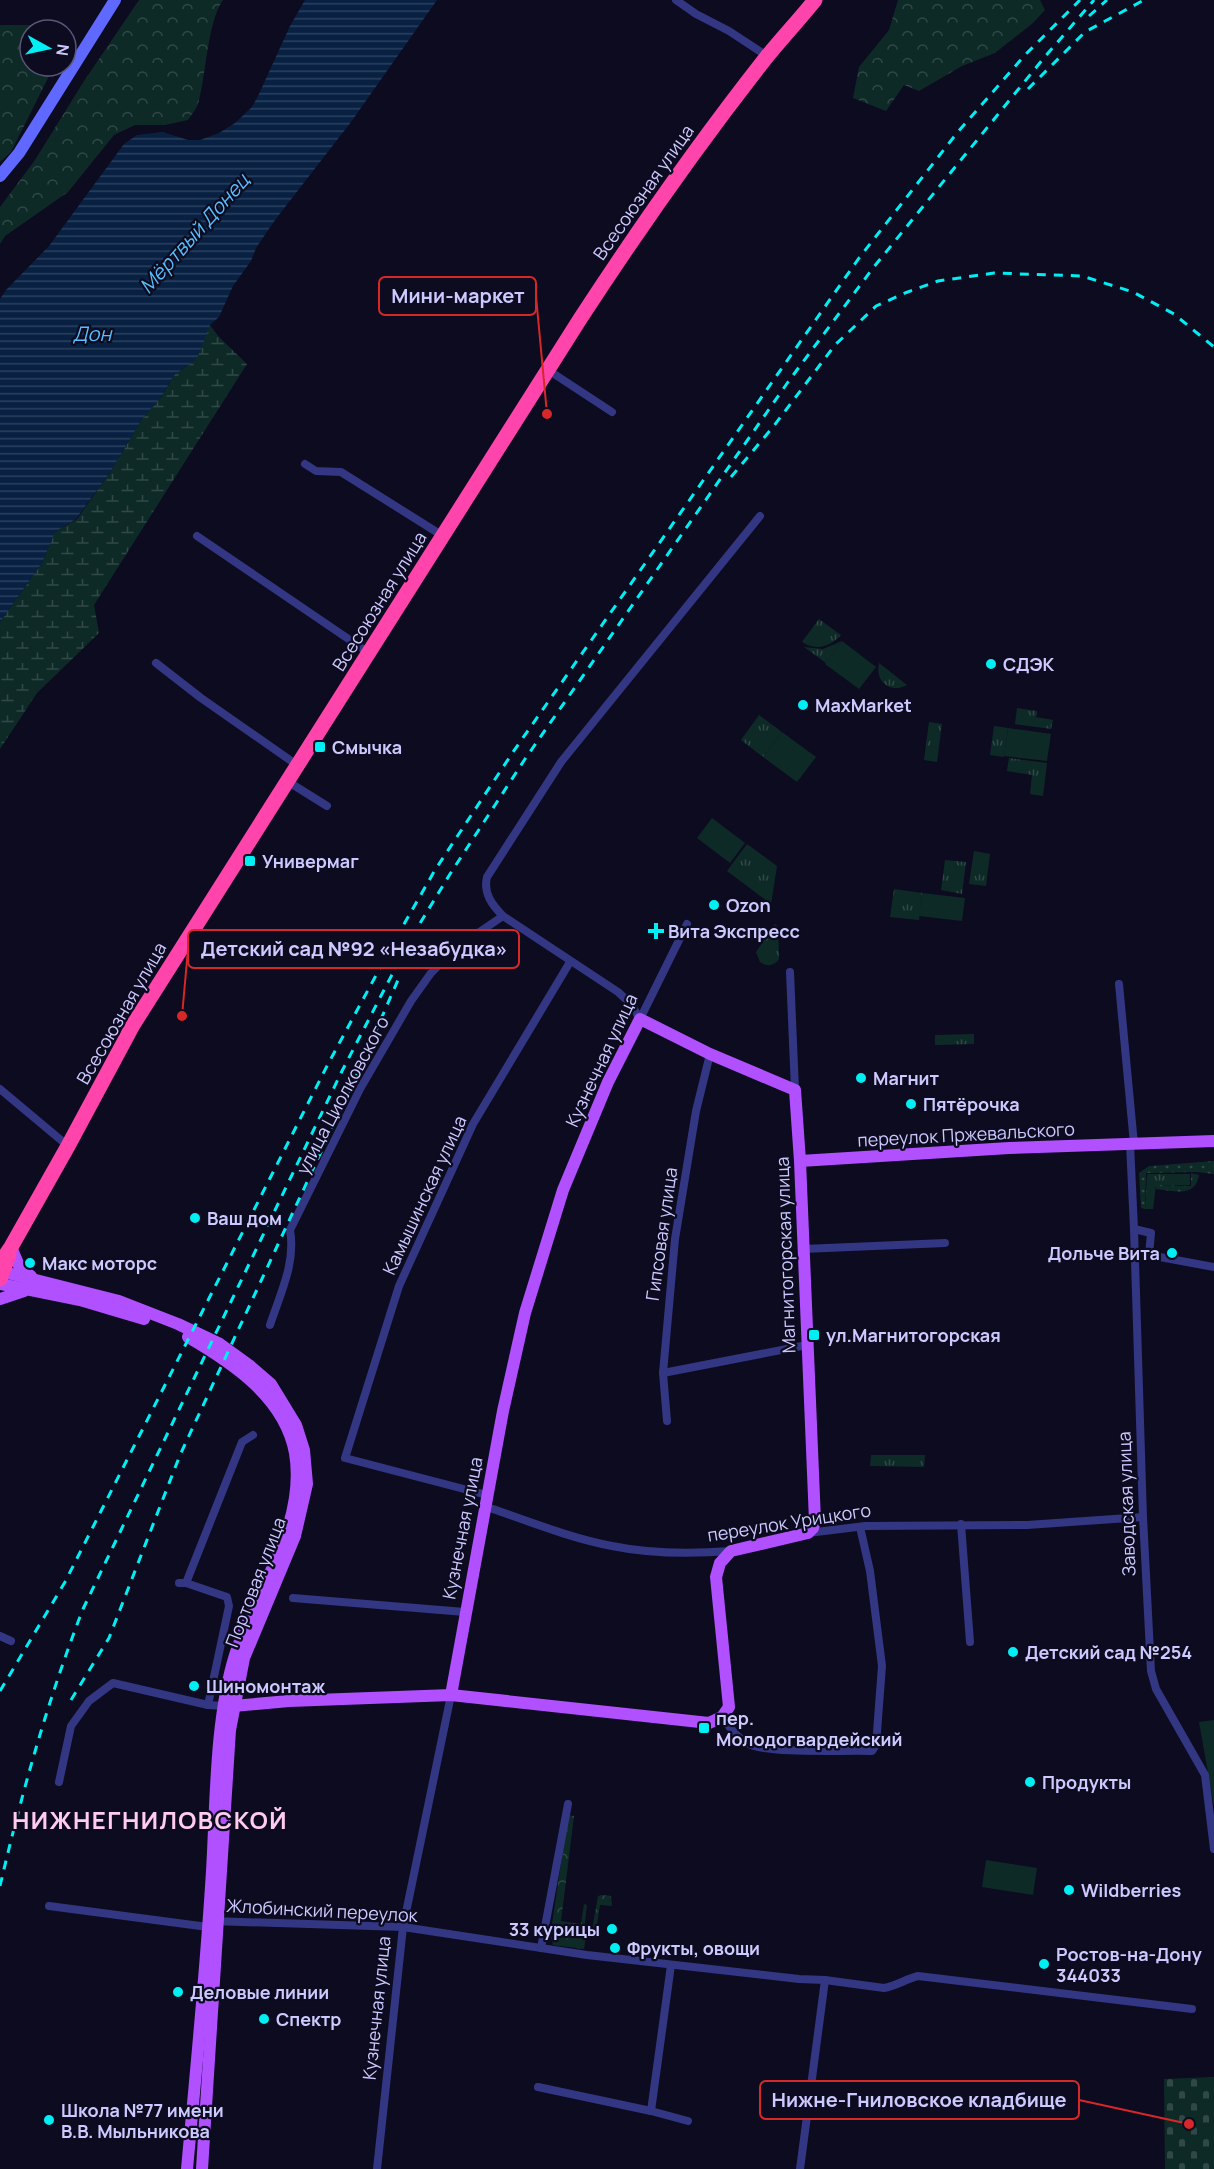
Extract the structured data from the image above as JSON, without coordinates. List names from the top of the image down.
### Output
{
  "streets": {
    "highway": ["Всесоюзная улица"],
    "main road": [
      "Кузнечная улица",
      "переулок Пржевальского",
      "Магнитогорская улица",
      "переулок Урицкого",
      "Портовая улица"
    ],
    "street": [
      "улица Циолковского",
      "Камышинская улица",
      "Гипсовая улица",
      "Заводская улица",
      "Жлобинский переулок"
    ]
  },
  "crossings": [
    ["Всесоюзная улица", "Портовая улица"],
    ["Кузнечная улица", "переулок Урицкого"],
    ["Кузнечная улица", "Жлобинский переулок"],
    ["переулок Пржевальского", "Магнитогорская улица"],
    ["переулок Пржевальского", "Заводская улица"],
    ["Камышинская улица", "переулок Урицкого"],
    ["Магнитогорская улица", "переулок Урицкого"],
    ["Заводская улица", "переулок Урицкого"],
    ["Портовая улица", "Жлобинский переулок"]
  ],
  "districts": ["НИЖНЕГНИЛОВСКОЙ"],
  "water": ["Мёртвый Донец", "Дон"],
  "places": {
    "other": [
      "Мини-маркет",
      "СДЭК",
      "MaxMarket",
      "Ozon",
      "Детский сад №92 «Незабудка»",
      "Магнит",
      "Пятёрочка",
      "Ваш дом",
      "Дольче Вита",
      "Макс моторс",
      "Детский сад №254",
      "Шиномонтаж",
      "Продукты",
      "Wildberries",
      "33 курицы",
      "Фрукты, овощи",
      "Ростов-на-Дону 344033",
      "Деловые линии",
      "Спектр",
      "Школа №77 имени В.В. Мыльникова",
      "Нижне-Гниловское кладбище"
    ],
    "transit": [
      "Смычка",
      "Универмаг",
      "ул.Магнитогорская",
      "пер. Молодогвардейский"
    ],
    "health": ["Вита Экспресс"]
  },
  "north": "right"
}
